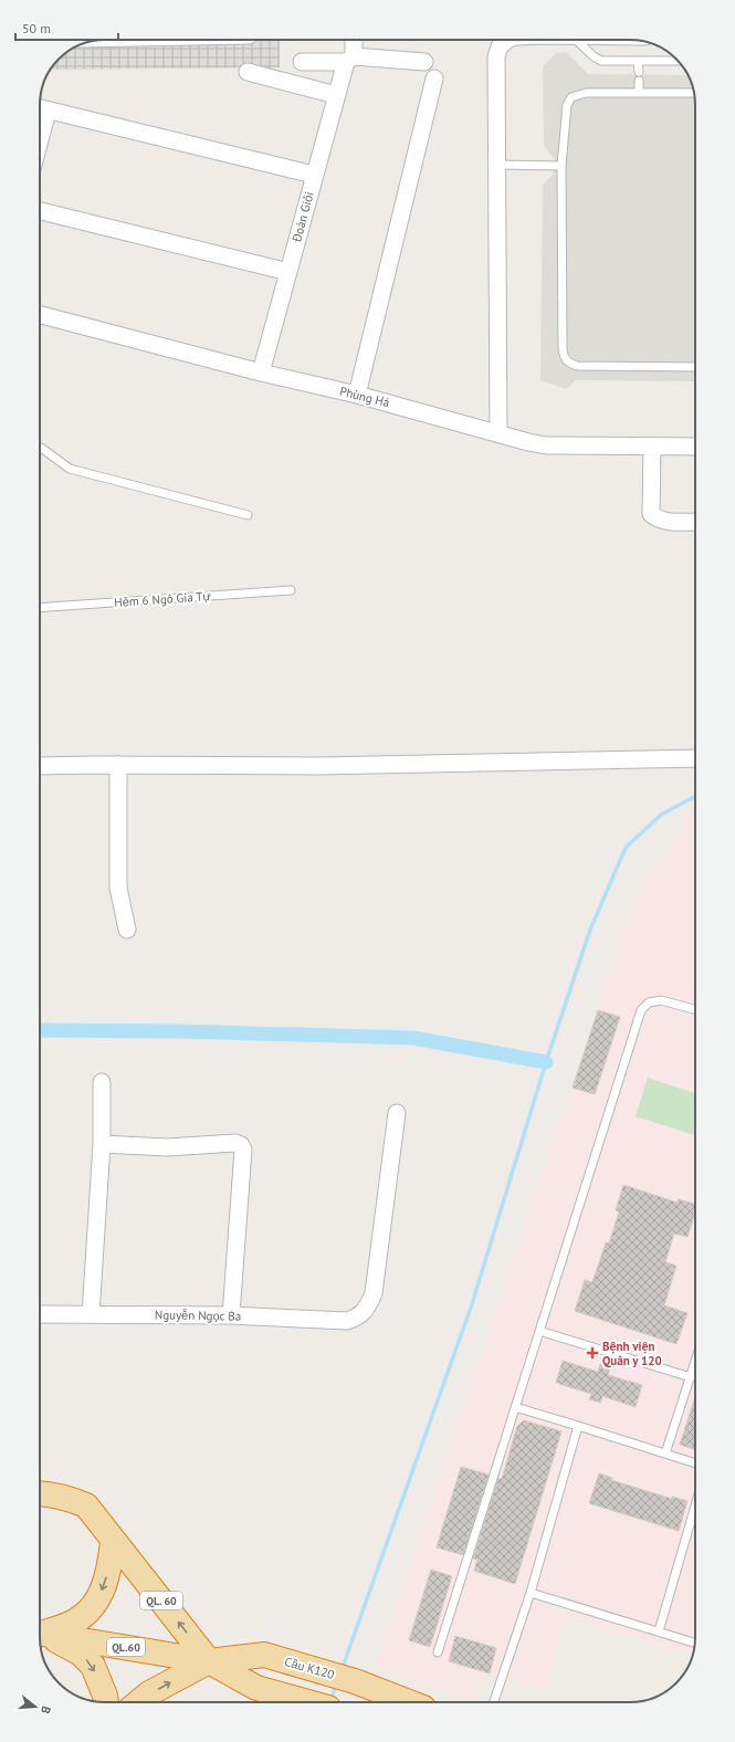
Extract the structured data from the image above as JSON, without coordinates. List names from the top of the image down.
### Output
{
  "streets": {
    "highway": ["QL. 60", "QL.60", "Cầu K120"],
    "street": ["Đoàn Giỏi", "Phùng Há", "Nguyễn Ngọc Ba"],
    "lane": ["Hẻm 6 Ngô Gia Tự"]
  },
  "crossings": [
    ["Đoàn Giỏi", "Phùng Há"],
    ["QL. 60", "QL.60"],
    ["QL. 60", "Cầu K120"],
    ["QL.60", "Cầu K120"]
  ],
  "places": {
    "health": ["Bệnh viện Quân y 120"]
  },
  "scale_bar": "50 m",
  "north": "right"
}
